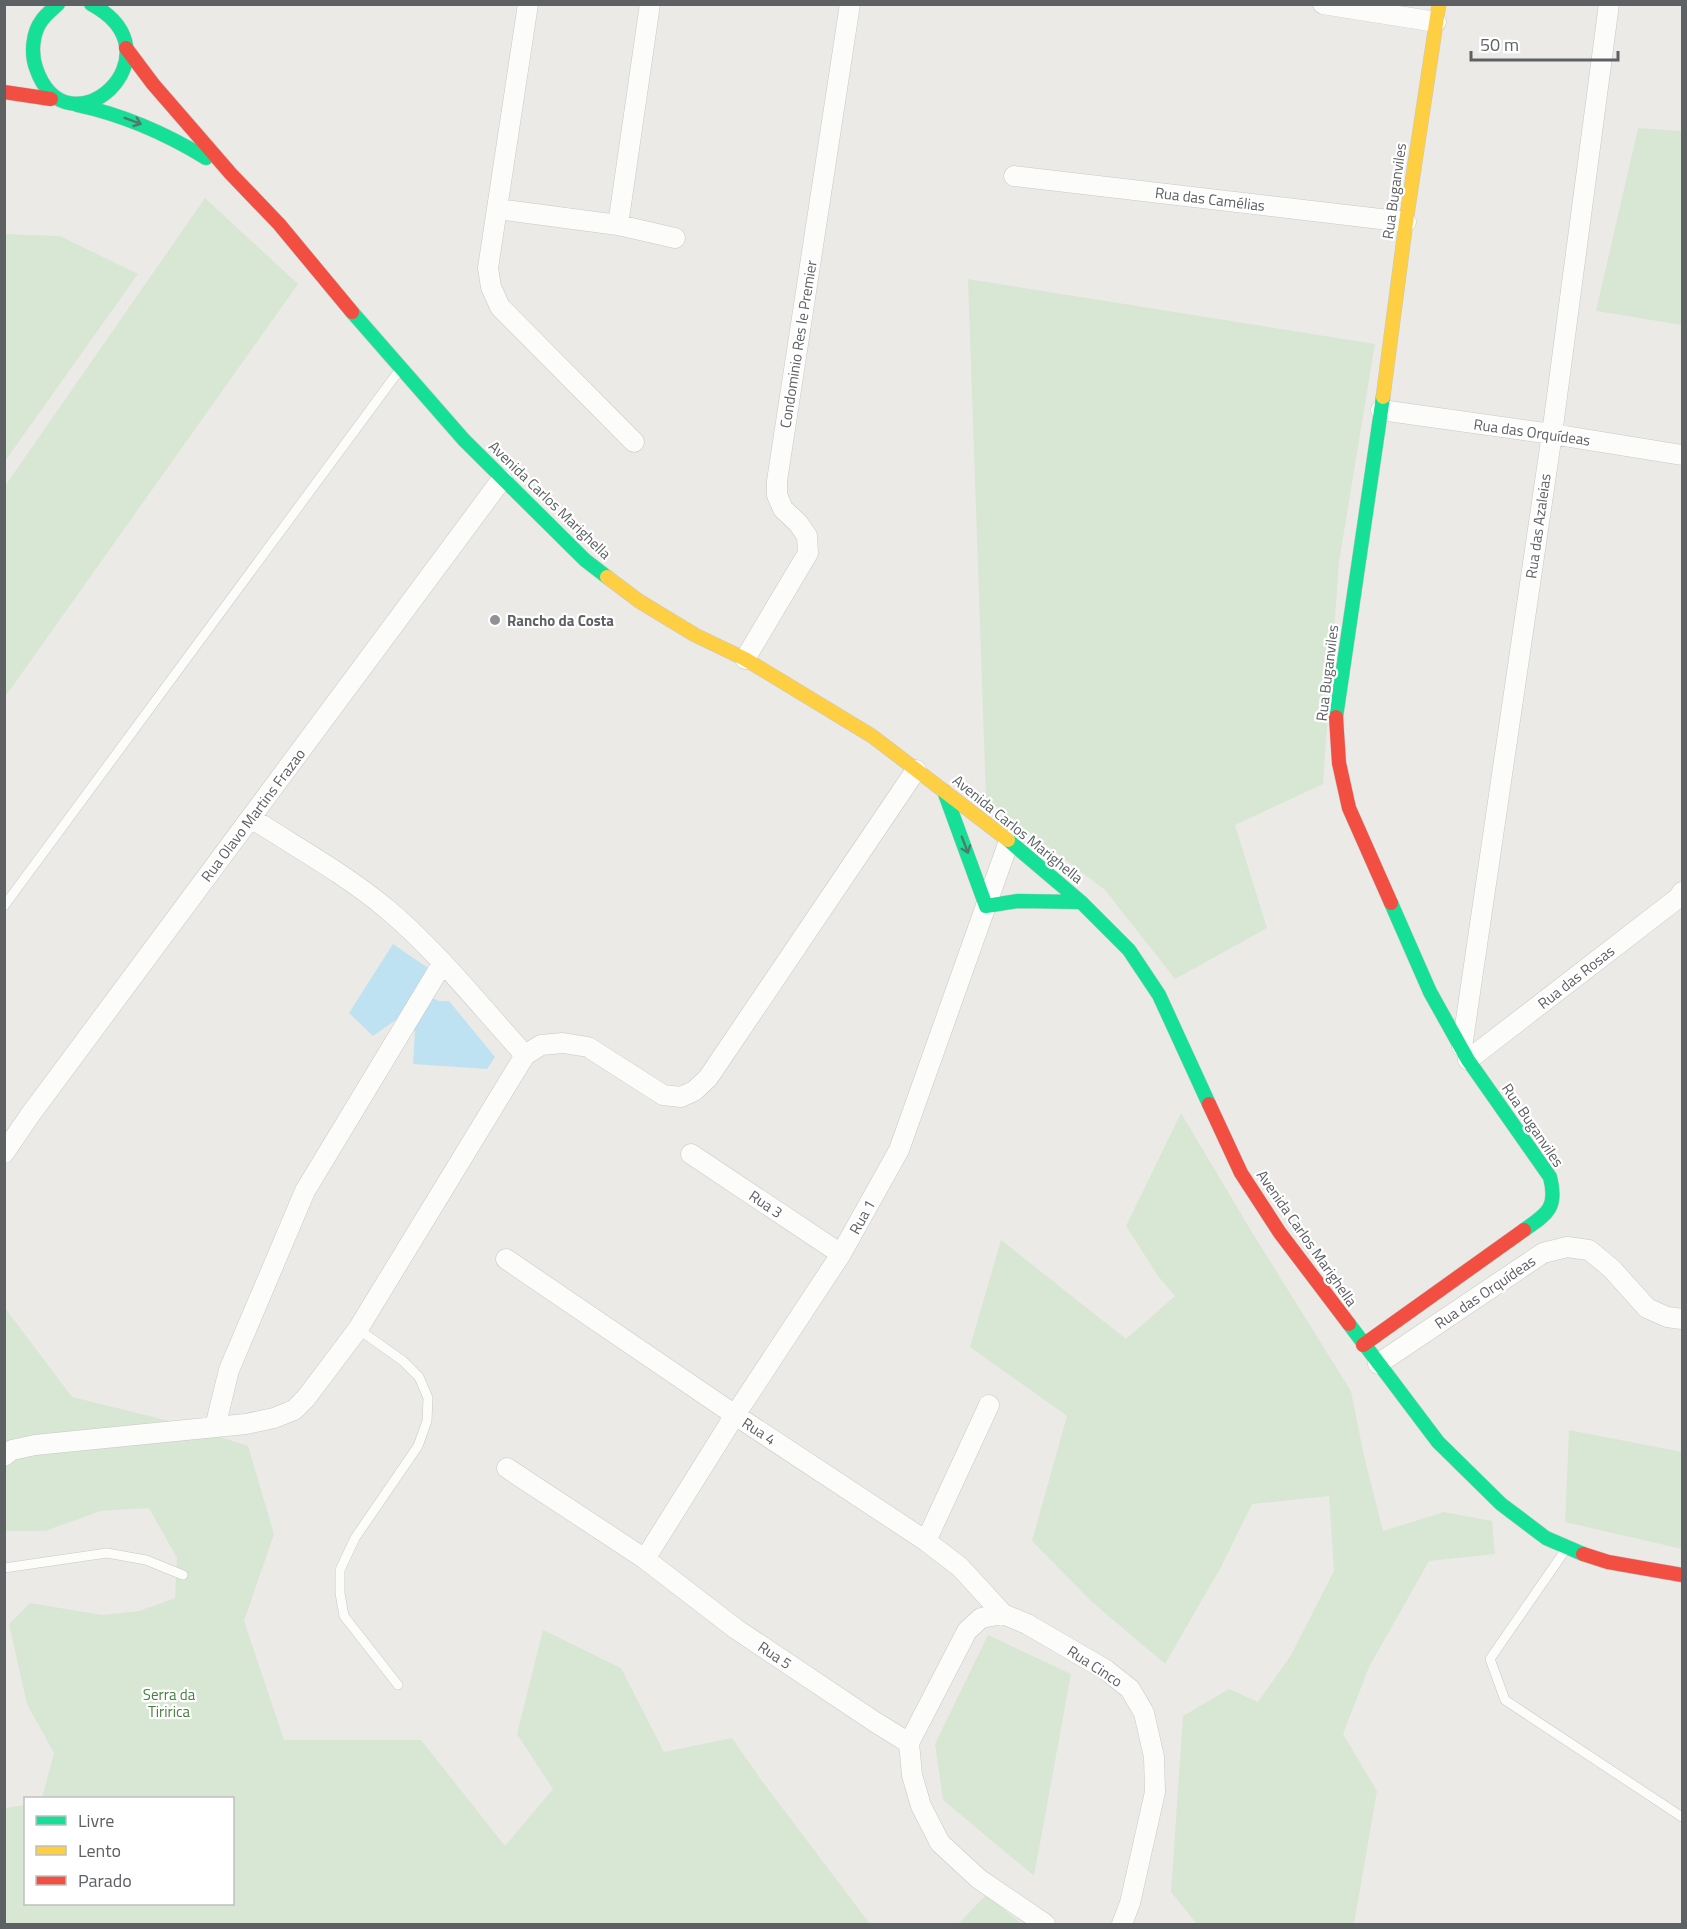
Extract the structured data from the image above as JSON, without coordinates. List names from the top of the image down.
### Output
{
  "streets": {
    "main road": ["Rua Buganviles", "Avenida Carlos Marighella"],
    "street": [
      "Rua das Camélias",
      "Condominio Res le Premier",
      "Rua das Orquídeas",
      "Rua das Azaleias",
      "Rua Olavo Martins Frazao",
      "Rua das Rosas",
      "Rua 3",
      "Rua 1",
      "Rua 4",
      "Rua 5",
      "Rua Cinco"
    ]
  },
  "crossings": [
    ["Rua Buganviles", "Rua das Camélias"],
    ["Rua Buganviles", "Rua das Orquídeas"],
    ["Rua Buganviles", "Avenida Carlos Marighella"],
    ["Rua Buganviles", "Rua das Azaleias"],
    ["Rua Buganviles", "Rua das Rosas"],
    ["Condominio Res le Premier", "Avenida Carlos Marighella"],
    ["Rua das Orquídeas", "Avenida Carlos Marighella"],
    ["Rua das Orquídeas", "Rua das Azaleias"],
    ["Avenida Carlos Marighella", "Rua Olavo Martins Frazao"],
    ["Avenida Carlos Marighella", "Rua 1"],
    ["Rua das Azaleias", "Rua das Rosas"],
    ["Rua 3", "Rua 1"],
    ["Rua 1", "Rua 4"],
    ["Rua 1", "Rua 5"],
    ["Rua 4", "Rua Cinco"]
  ],
  "parks": ["Serra da Tiririca"],
  "places": ["Rancho da Costa"],
  "legend": ["Livre", "Lento", "Parado"],
  "scale_bar": "50 m"
}
